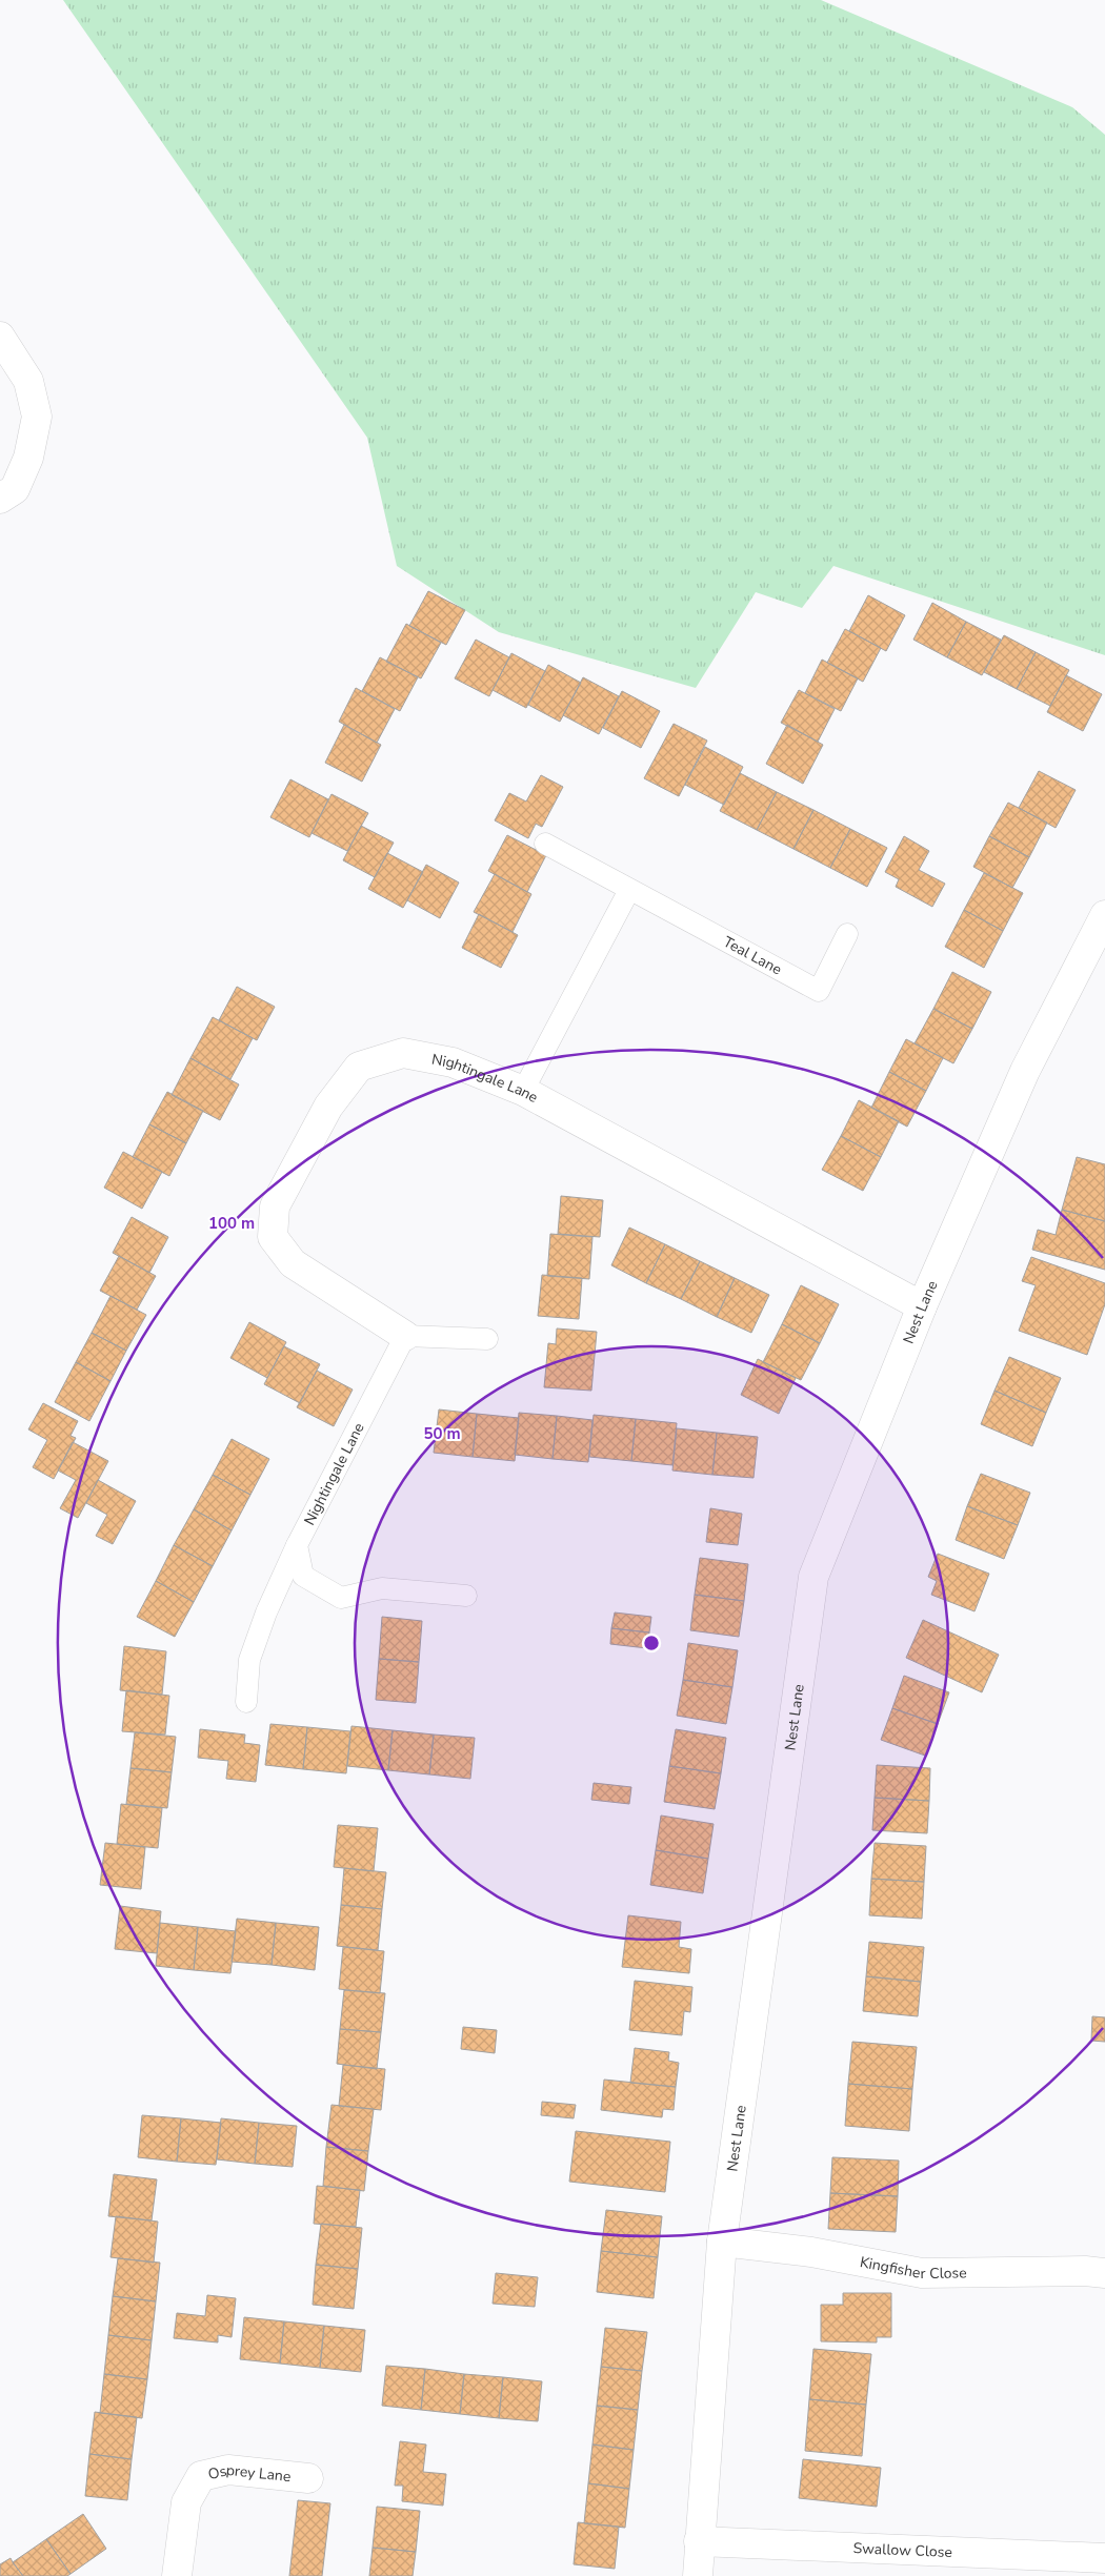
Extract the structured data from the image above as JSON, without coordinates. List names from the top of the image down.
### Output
{
  "streets": {
    "street": [
      "Nightingale Lane",
      "Nest Lane",
      "Kingfisher Close",
      "Osprey Lane",
      "Swallow Close"
    ],
    "lane": ["Teal Lane"]
  },
  "crossings": [
    ["Nightingale Lane", "Nest Lane"],
    ["Nest Lane", "Kingfisher Close"],
    ["Nest Lane", "Swallow Close"]
  ],
  "rings": ["100 m", "50 m"]
}
